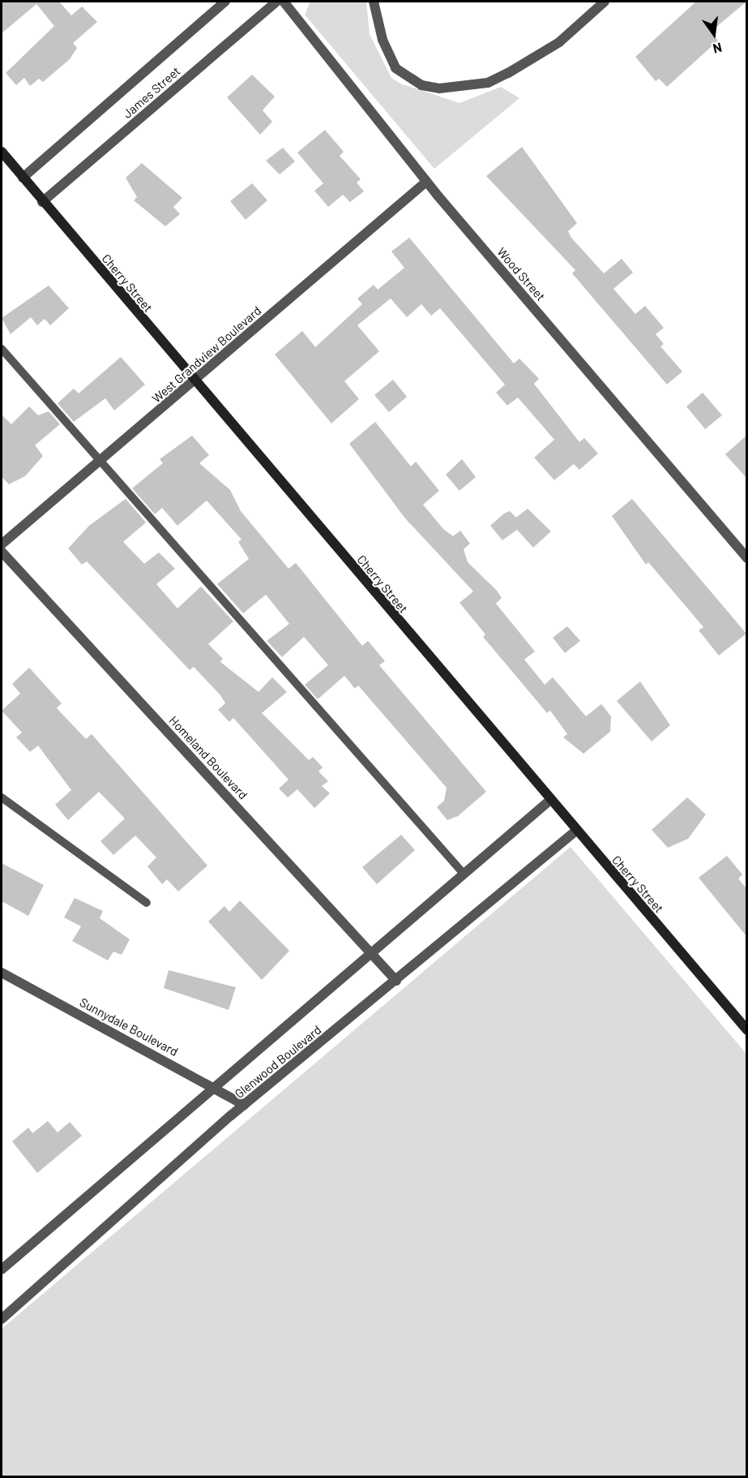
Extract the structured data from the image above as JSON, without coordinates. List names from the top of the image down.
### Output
{
  "streets": {
    "street": [
      "James Street",
      "Wood Street",
      "Cherry Street",
      "West Grandview Boulevard",
      "Homeland Boulevard",
      "Sunnydale Boulevard",
      "Glenwood Boulevard"
    ]
  },
  "crossings": [
    ["James Street", "Wood Street"],
    ["James Street", "Cherry Street"],
    ["Wood Street", "West Grandview Boulevard"],
    ["Cherry Street", "West Grandview Boulevard"],
    ["Cherry Street", "Glenwood Boulevard"],
    ["Homeland Boulevard", "Glenwood Boulevard"],
    ["Sunnydale Boulevard", "Glenwood Boulevard"]
  ],
  "north": "bottom"
}
